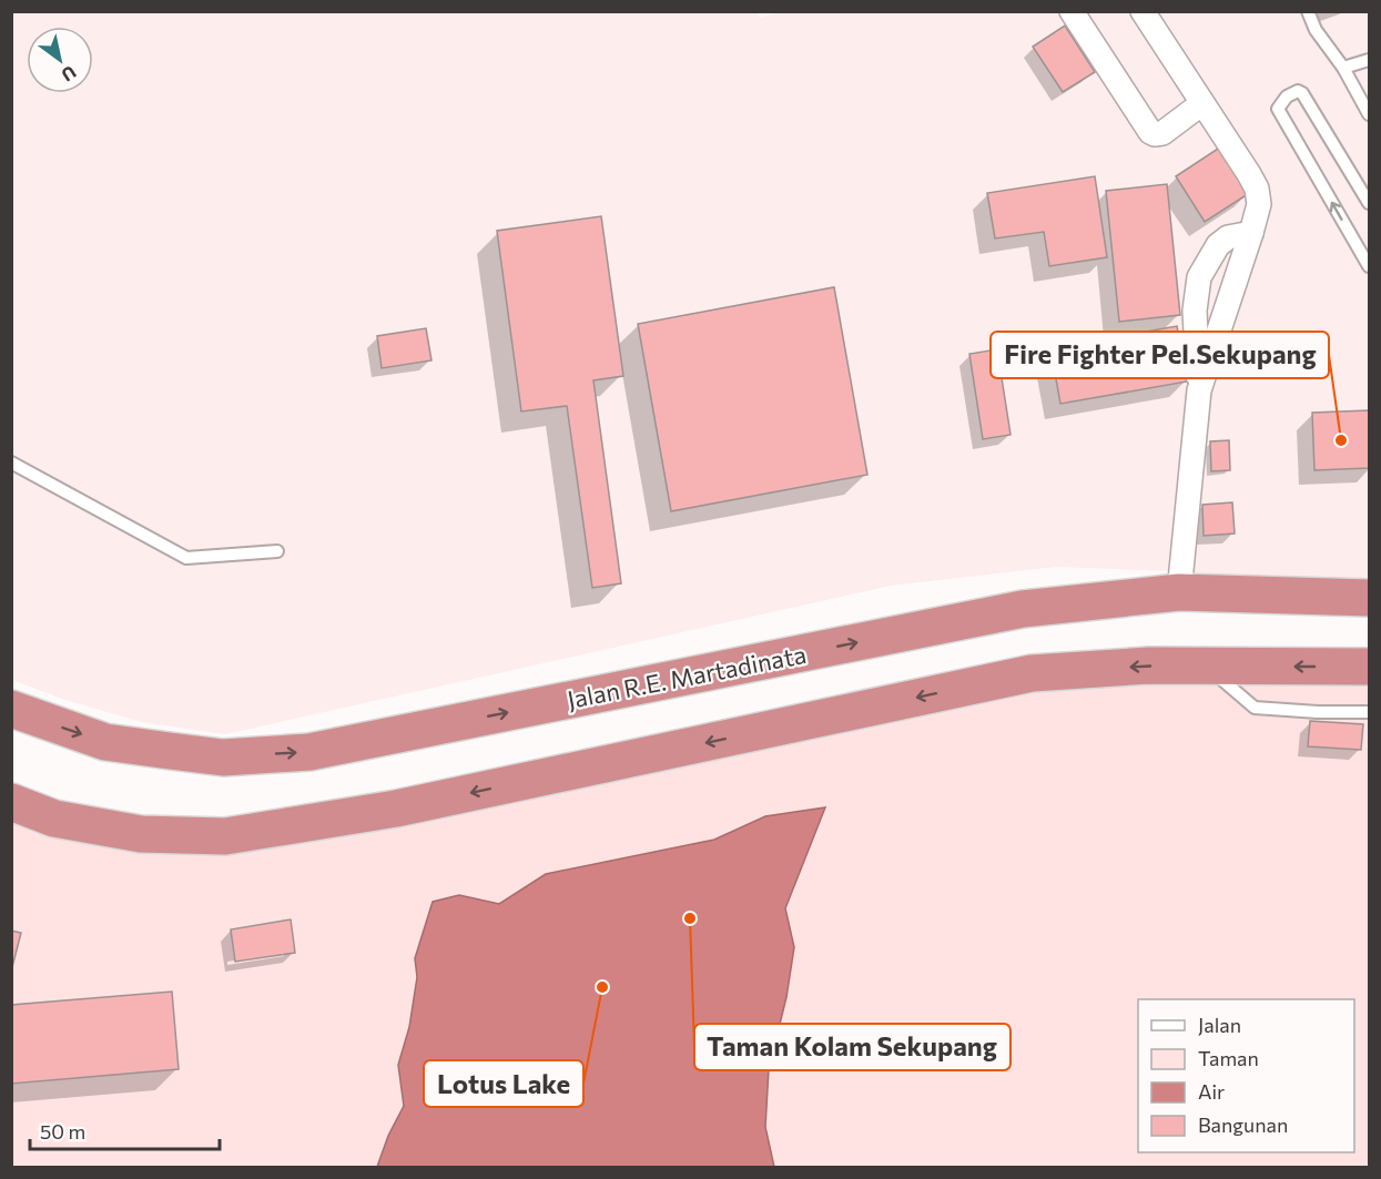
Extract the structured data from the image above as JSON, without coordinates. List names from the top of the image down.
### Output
{
  "streets": {
    "highway": ["Jalan R.E. Martadinata"]
  },
  "places": ["Fire Fighter Pel.Sekupang", "Taman Kolam Sekupang", "Lotus Lake"],
  "legend": [
    "Jalan",
    "Taman",
    "Air",
    "Bangunan"
  ],
  "scale_bar": "50 m",
  "north": "bottom right"
}
